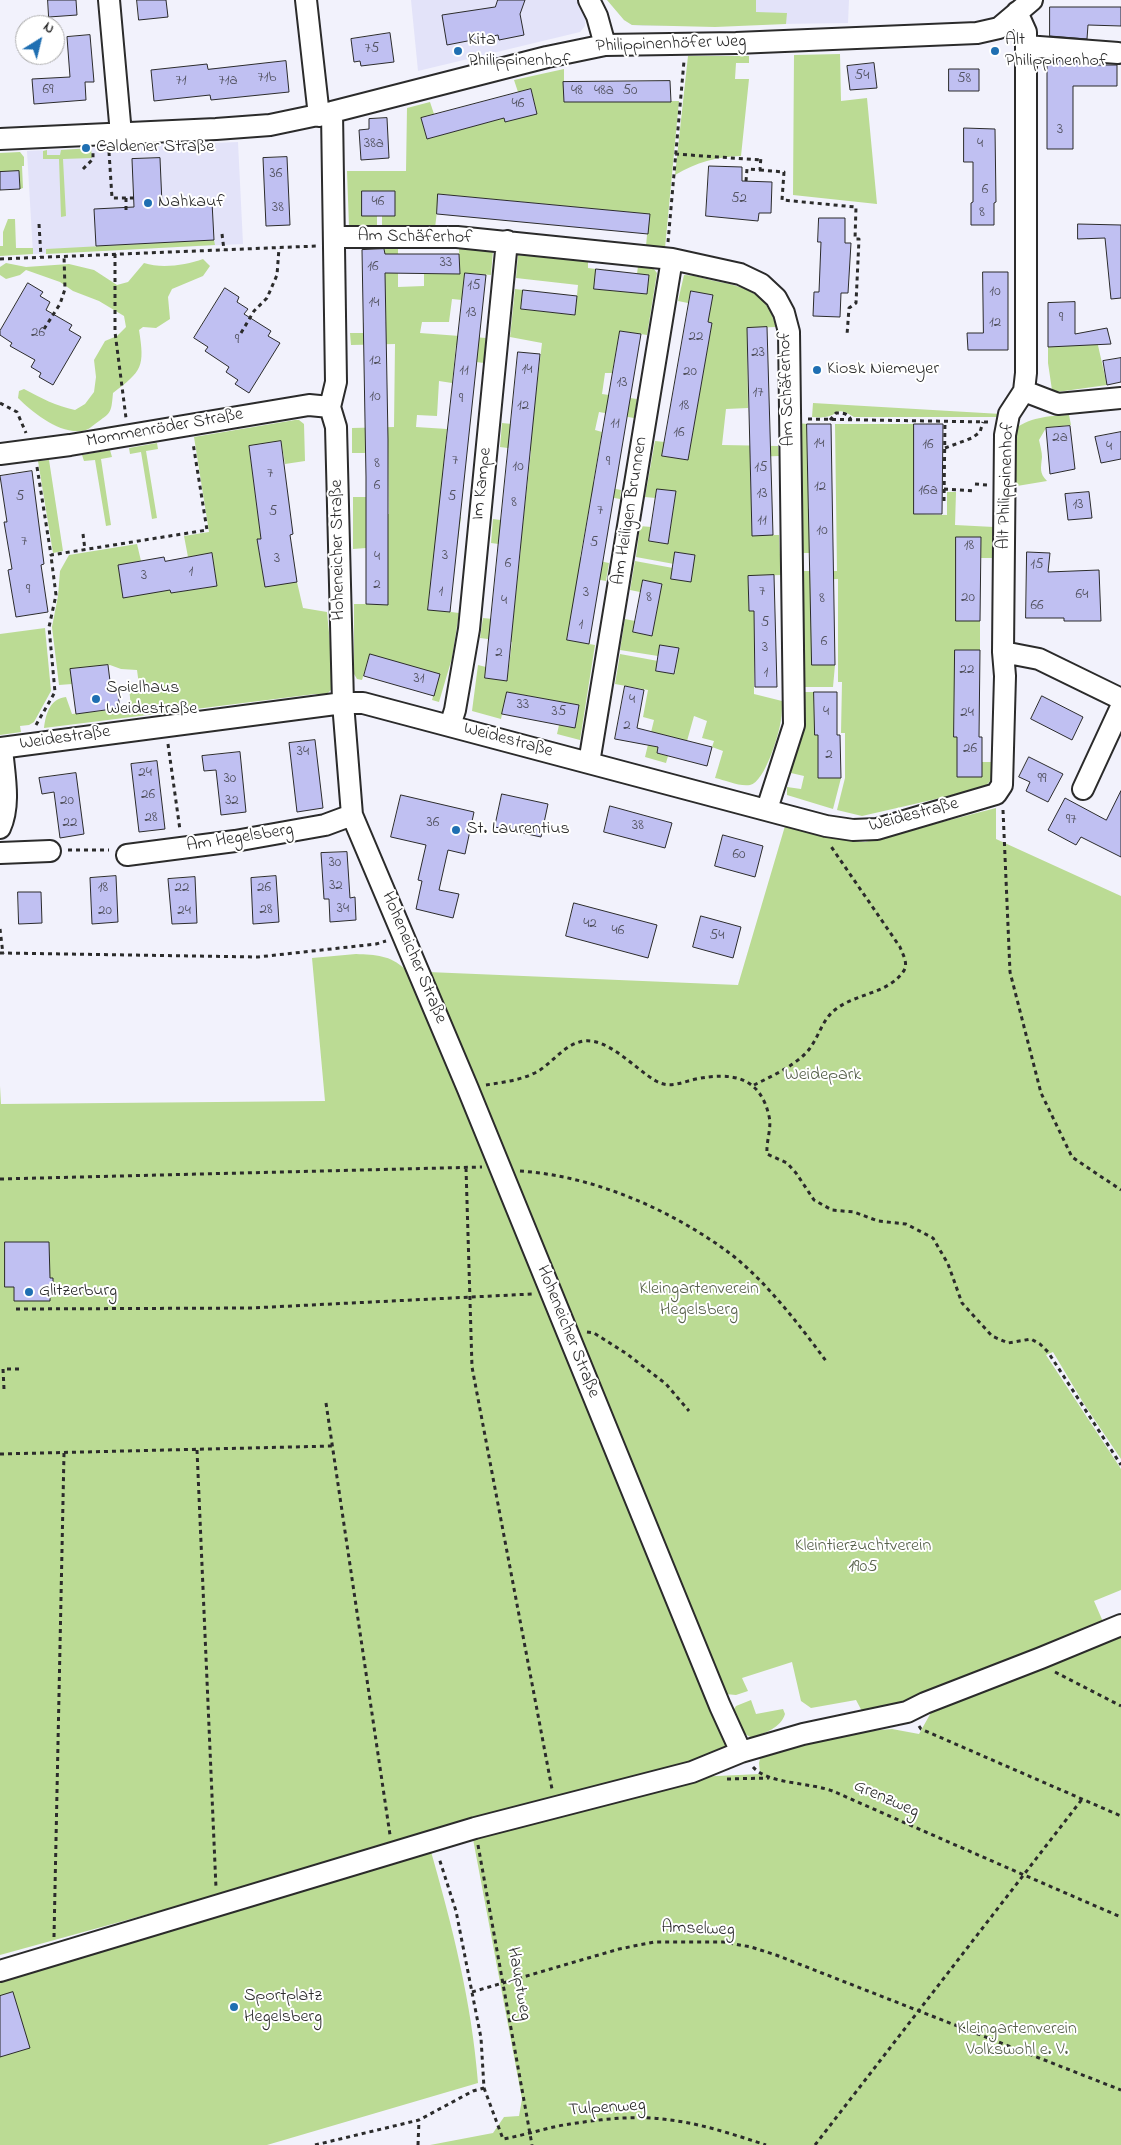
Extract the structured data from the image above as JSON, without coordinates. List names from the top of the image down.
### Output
{
  "streets": {
    "street": [
      "Philippinenhöfer Weg",
      "Am Schäferhof",
      "Mommenröder Straße",
      "Im Kampe",
      "Alt Philippinenhof",
      "Am Heiligen Brunnen",
      "Hoheneicher Straße",
      "Weidestraße",
      "Am Hegelsberg"
    ],
    "path": [
      "Grenzweg",
      "Amselweg",
      "Hauptweg",
      "Tulpenweg"
    ]
  },
  "crossings": [
    ["Philippinenhöfer Weg", "Alt Philippinenhof"],
    ["Philippinenhöfer Weg", "Hoheneicher Straße"],
    ["Am Schäferhof", "Im Kampe"],
    ["Am Schäferhof", "Am Heiligen Brunnen"],
    ["Am Schäferhof", "Hoheneicher Straße"],
    ["Am Schäferhof", "Weidestraße"],
    ["Mommenröder Straße", "Hoheneicher Straße"],
    ["Im Kampe", "Weidestraße"],
    ["Alt Philippinenhof", "Weidestraße"],
    ["Am Heiligen Brunnen", "Weidestraße"],
    ["Hoheneicher Straße", "Weidestraße"],
    ["Hoheneicher Straße", "Am Hegelsberg"],
    ["Hoheneicher Straße", "Grenzweg"],
    ["Amselweg", "Hauptweg"],
    ["Hauptweg", "Tulpenweg"]
  ],
  "parks": [
    "Weidepark",
    "Kleingartenverein Hegelsberg",
    "Kleintierzuchtverein 1905",
    "Kleingartenverein Volkswohl e. V."
  ],
  "places": [
    "Kita Philippinenhof",
    "Alt Philippinenhof",
    "Caldener Straße",
    "Nahkauf",
    "Kiosk Niemeyer",
    "Spielhaus Weidestraße",
    "St. Laurentius",
    "Glitzerburg",
    "Sportplatz Hegelsberg"
  ],
  "house_numbers": [
    "75",
    "54",
    "71b",
    "58",
    "71",
    "71a",
    "69",
    "48",
    "48a",
    "50",
    "46",
    "3",
    "38a",
    "4",
    "36",
    "6",
    "52",
    "46",
    "38",
    "8",
    "33",
    "16",
    "15",
    "10",
    "14",
    "13",
    "9",
    "12",
    "26",
    "22",
    "9",
    "23",
    "12",
    "14",
    "11",
    "20",
    "13",
    "17",
    "10",
    "9",
    "12",
    "18",
    "11",
    "16",
    "2a",
    "14",
    "16",
    "4",
    "7",
    "9",
    "8",
    "10",
    "15",
    "7",
    "6",
    "12",
    "16a",
    "13",
    "5",
    "5",
    "8",
    "13",
    "7",
    "5",
    "11",
    "10",
    "7",
    "5",
    "18",
    "3",
    "4",
    "3",
    "6",
    "15",
    "1",
    "3",
    "2",
    "9",
    "1",
    "7",
    "3",
    "64",
    "8",
    "20",
    "8",
    "4",
    "66",
    "5",
    "1",
    "6",
    "3",
    "2",
    "22",
    "1",
    "31",
    "4",
    "33",
    "35",
    "4",
    "24",
    "2",
    "26",
    "34",
    "2",
    "24",
    "30",
    "99",
    "26",
    "20",
    "32",
    "28",
    "97",
    "22",
    "36",
    "38",
    "60",
    "30",
    "32",
    "18",
    "22",
    "26",
    "34",
    "28",
    "20",
    "24",
    "42",
    "46",
    "54"
  ],
  "north": "top right"
}
